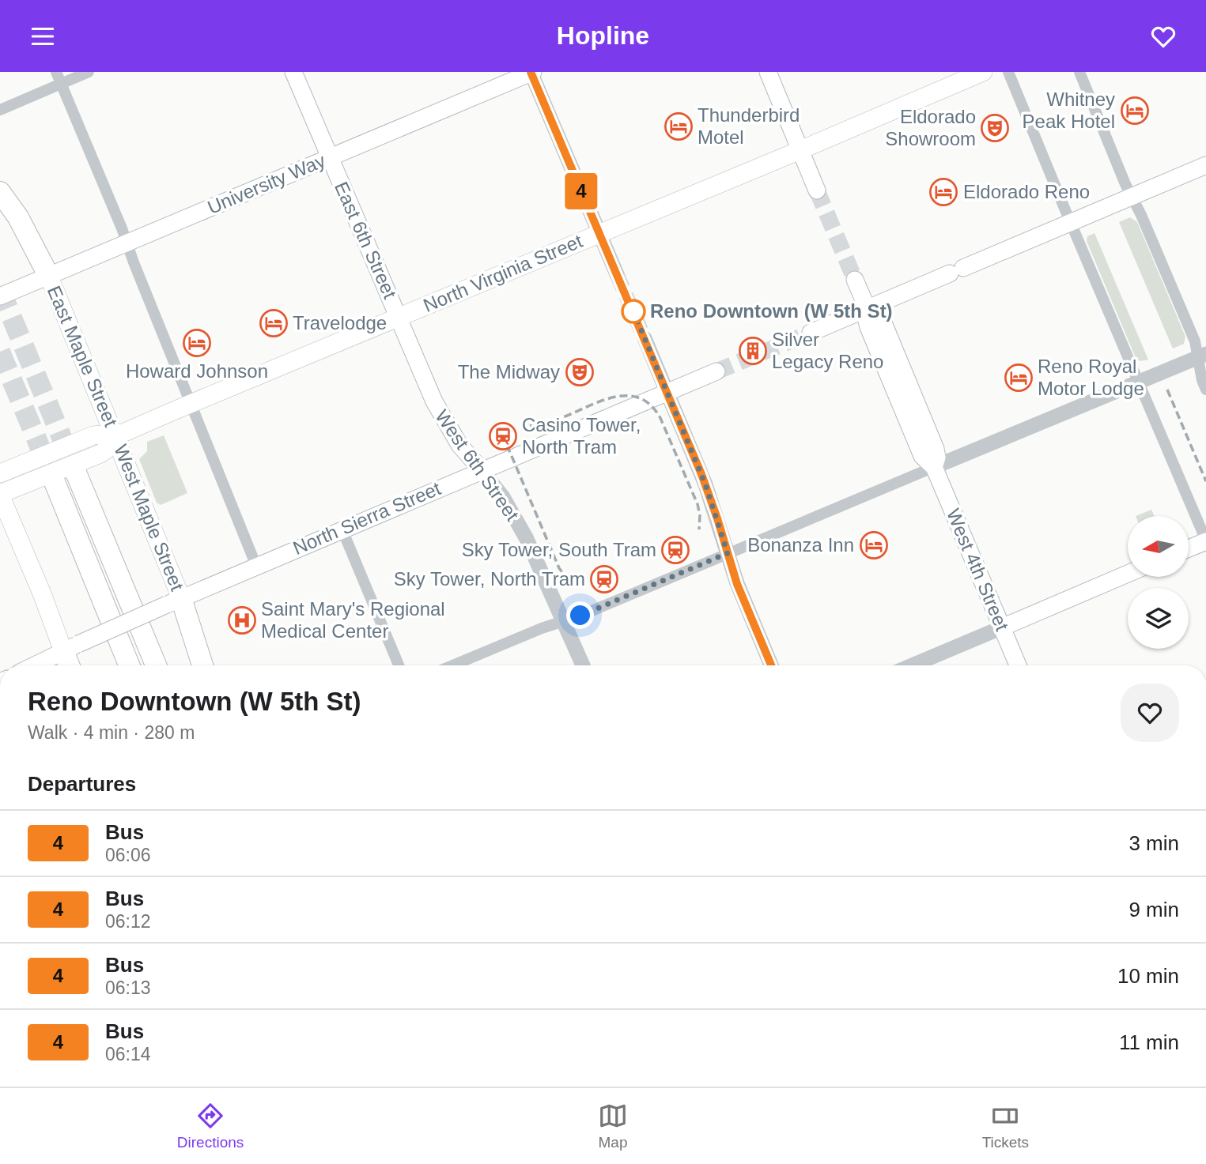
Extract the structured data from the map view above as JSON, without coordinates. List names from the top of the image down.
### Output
{
  "streets": {
    "main road": [
      "University Way",
      "East 6th Street",
      "North Virginia Street",
      "East Maple Street",
      "West 6th Street",
      "West Maple Street",
      "North Sierra Street",
      "West 4th Street"
    ]
  },
  "crossings": [
    ["University Way", "East 6th Street"],
    ["University Way", "East Maple Street"],
    ["East 6th Street", "North Virginia Street"],
    ["East 6th Street", "West 6th Street"],
    ["North Virginia Street", "East Maple Street"],
    ["North Virginia Street", "West 6th Street"],
    ["North Virginia Street", "West Maple Street"],
    ["East Maple Street", "West Maple Street"],
    ["West 6th Street", "North Sierra Street"],
    ["West Maple Street", "North Sierra Street"]
  ],
  "places": {
    "hotel": [
      "Whitney Peak Hotel",
      "Thunderbird Motel",
      "Eldorado Reno",
      "Travelodge",
      "Howard Johnson",
      "Reno Royal Motor Lodge",
      "Bonanza Inn"
    ],
    "theatre": ["Eldorado Showroom", "The Midway"],
    "other": ["Reno Downtown (W 5th St)"],
    "building": ["Silver Legacy Reno"],
    "station": ["Casino Tower, North Tram", "Sky Tower, South Tram", "Sky Tower, North Tram"],
    "hospital": ["Saint Mary's Regional Medical Center"]
  },
  "lines": ["bus line 4"],
  "north": "left",
  "page": {
    "header": "Hopline",
    "on_map": "4",
    "heading": [
      ["Reno Downtown (W 5th St)", "Walk · 4 min · 280 m"],
      "Departures"
    ],
    "list": [
      {
        "mark": "4",
        "name": "Bus",
        "note": "06:06",
        "value": "3 min"
      },
      {
        "mark": "4",
        "name": "Bus",
        "note": "06:12",
        "value": "9 min"
      },
      {
        "mark": "4",
        "name": "Bus",
        "note": "06:13",
        "value": "10 min"
      },
      {
        "mark": "4",
        "name": "Bus",
        "note": "06:14",
        "value": "11 min"
      }
    ],
    "tabs": ["Directions", "Map", "Tickets"]
  }
}
